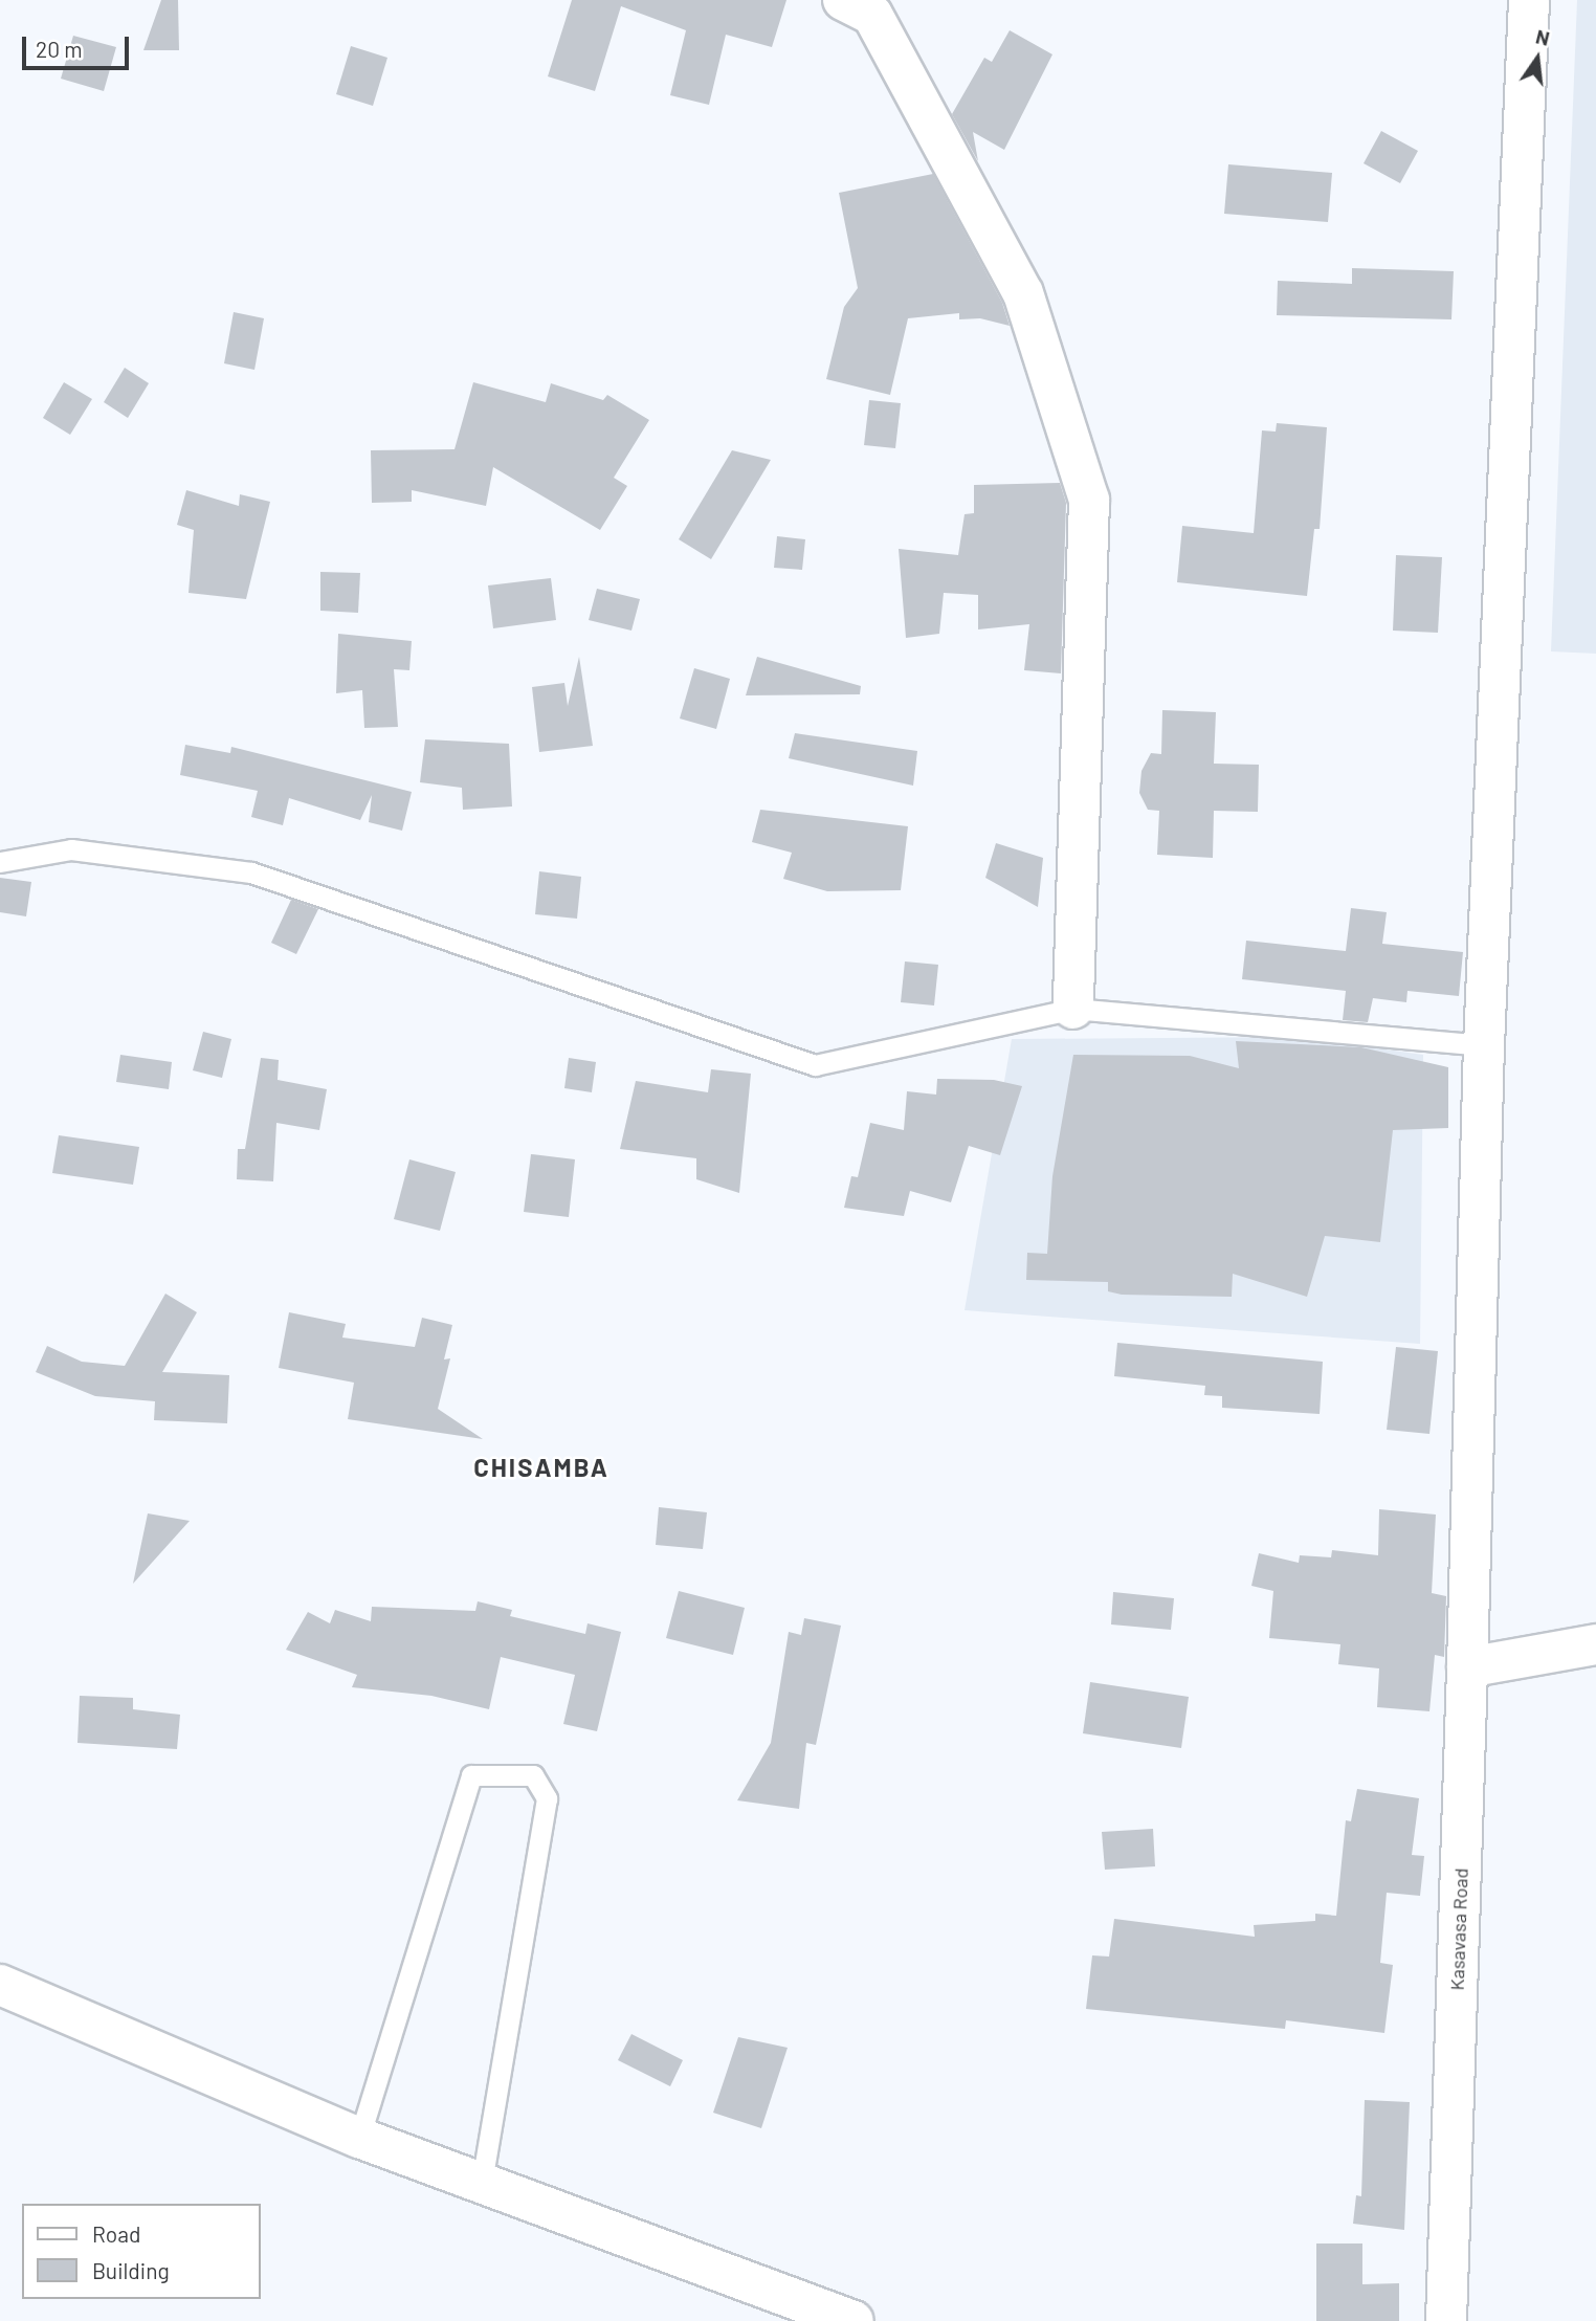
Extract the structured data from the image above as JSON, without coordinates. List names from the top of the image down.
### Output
{
  "streets": {
    "street": ["Kasavasa Road"]
  },
  "districts": ["CHISAMBA"],
  "legend": ["Road", "Building"],
  "scale_bar": "20 m",
  "north": "top"
}
